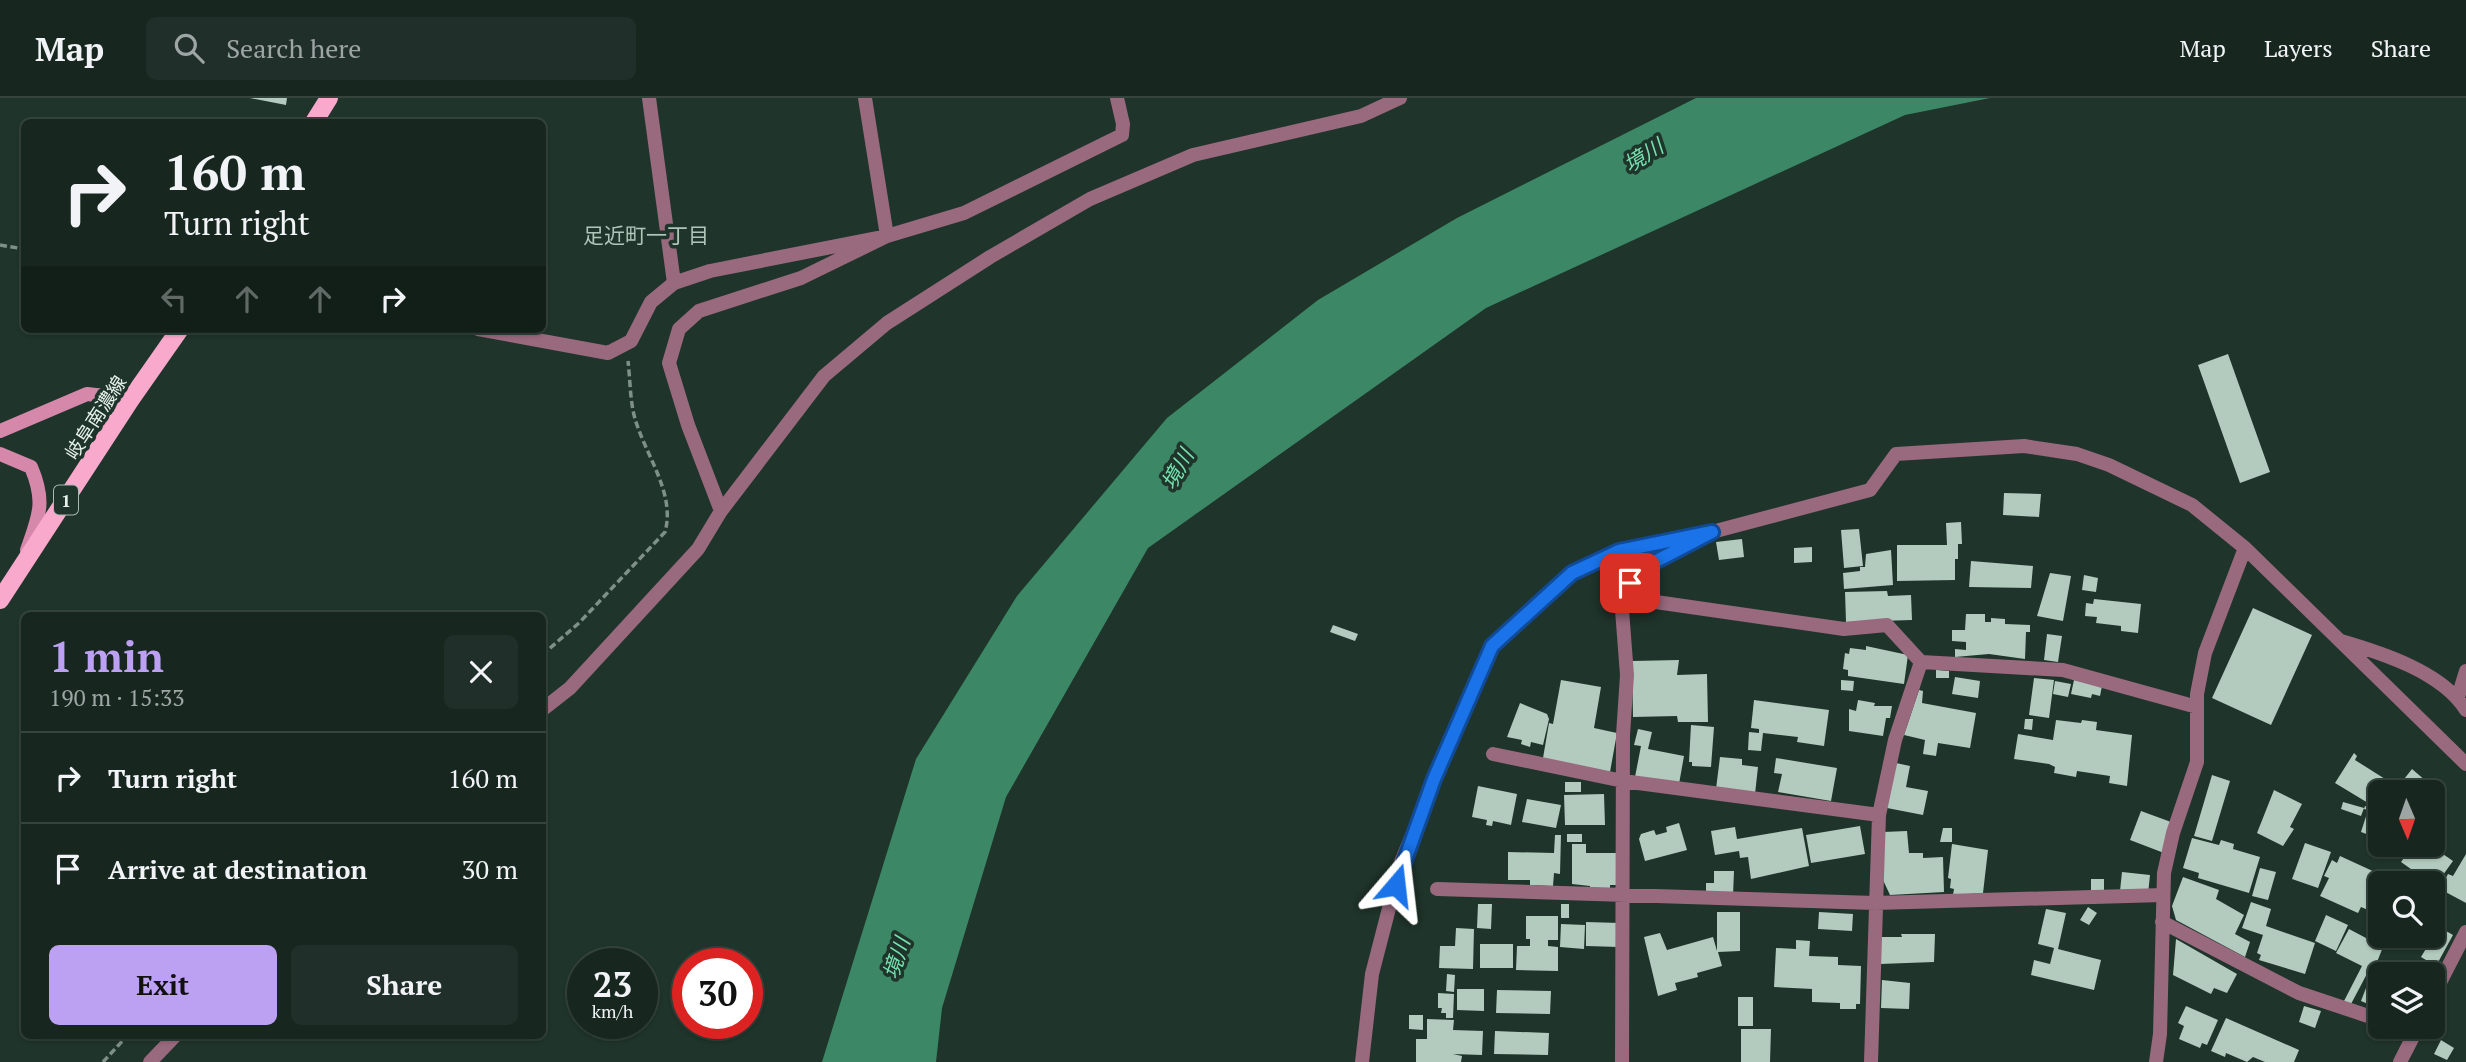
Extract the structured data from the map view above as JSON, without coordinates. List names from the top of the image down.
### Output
{
  "streets": {
    "main road": ["岐阜南濃線", "1"]
  },
  "districts": ["足近町一丁目"],
  "water": ["境川"],
  "north": "bottom",
  "page": {
    "header": "Map",
    "search": "Search here",
    "nav": ["Map", "Layers", "Share"],
    "turn": ["160 m", "Turn right"],
    "heading": ["1 min", "190 m · 15:33"],
    "list": [
      {
        "name": "Turn right",
        "value": "160 m"
      },
      {
        "name": "Arrive at destination",
        "value": "30 m"
      }
    ],
    "buttons": ["Exit", "Share"],
    "speed": "23 km/h",
    "limit": "30"
  }
}
